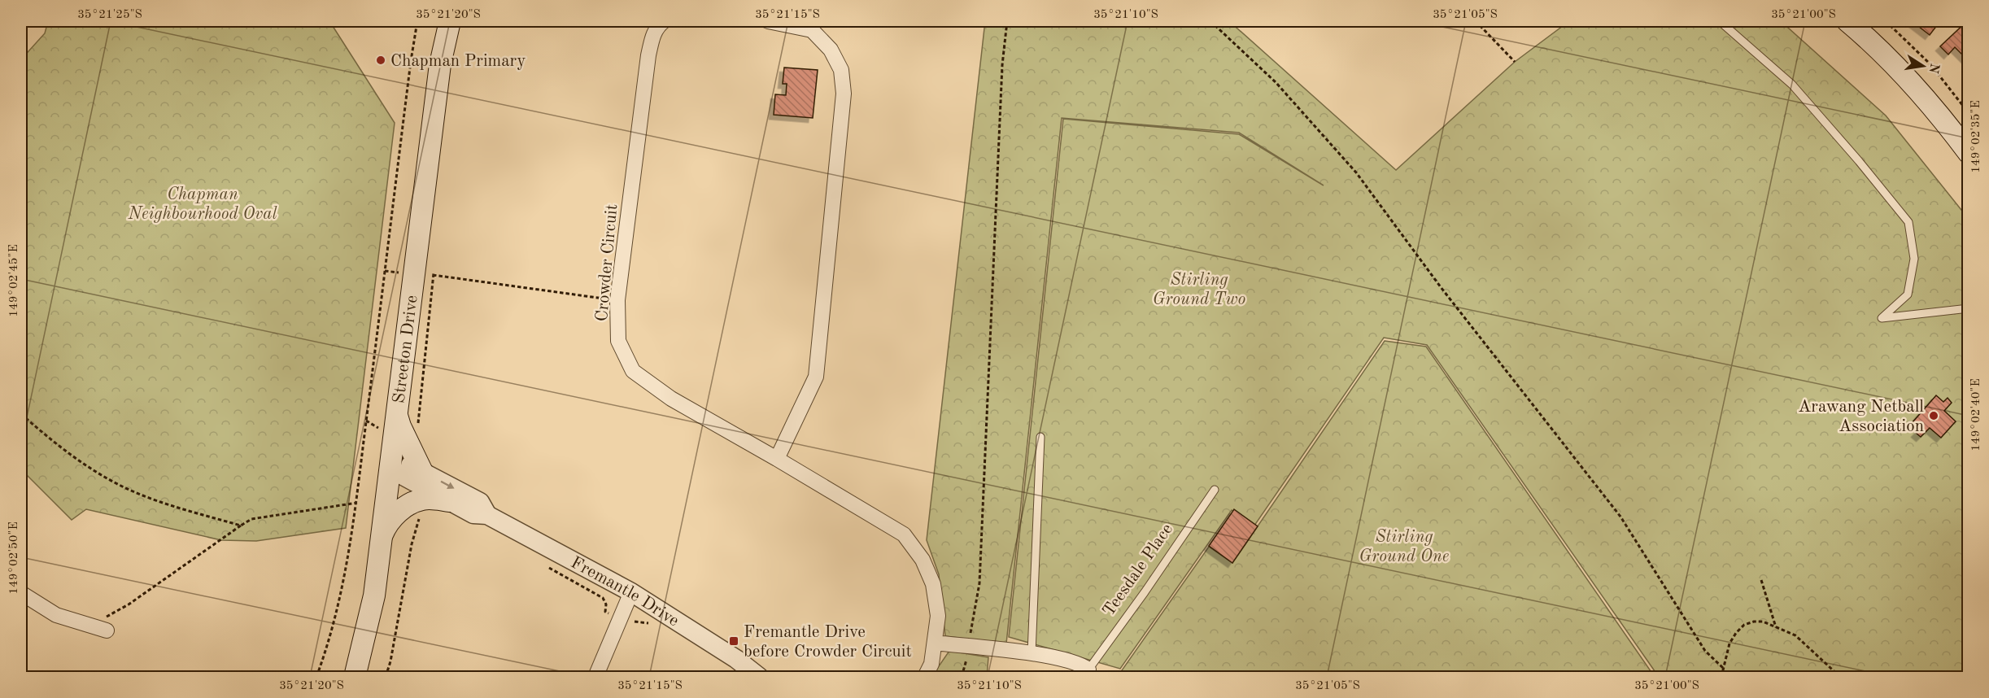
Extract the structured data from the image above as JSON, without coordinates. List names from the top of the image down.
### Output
{
  "streets": {
    "main road": ["Streeton Drive"],
    "street": ["Crowder Circuit", "Teesdale Place", "Fremantle Drive"]
  },
  "crossings": [
    ["Crowder Circuit", "Teesdale Place"],
    ["Streeton Drive", "Fremantle Drive"]
  ],
  "parks": ["Chapman Neighbourhood Oval", "Stirling Ground Two", "Stirling Ground One"],
  "places": {
    "other": ["Chapman Primary", "Arawang Netball Association"],
    "transit": ["Fremantle Drive before Crowder Circuit"]
  },
  "north": "right",
  "coordinates": [
    "35°21'25\"S",
    "35°21'20\"S",
    "35°21'15\"S",
    "35°21'10\"S",
    "35°21'05\"S",
    "35°21'00\"S",
    "149°02'35\"E",
    "149°02'45\"E",
    "149°02'40\"E",
    "149°02'50\"E"
  ]
}
